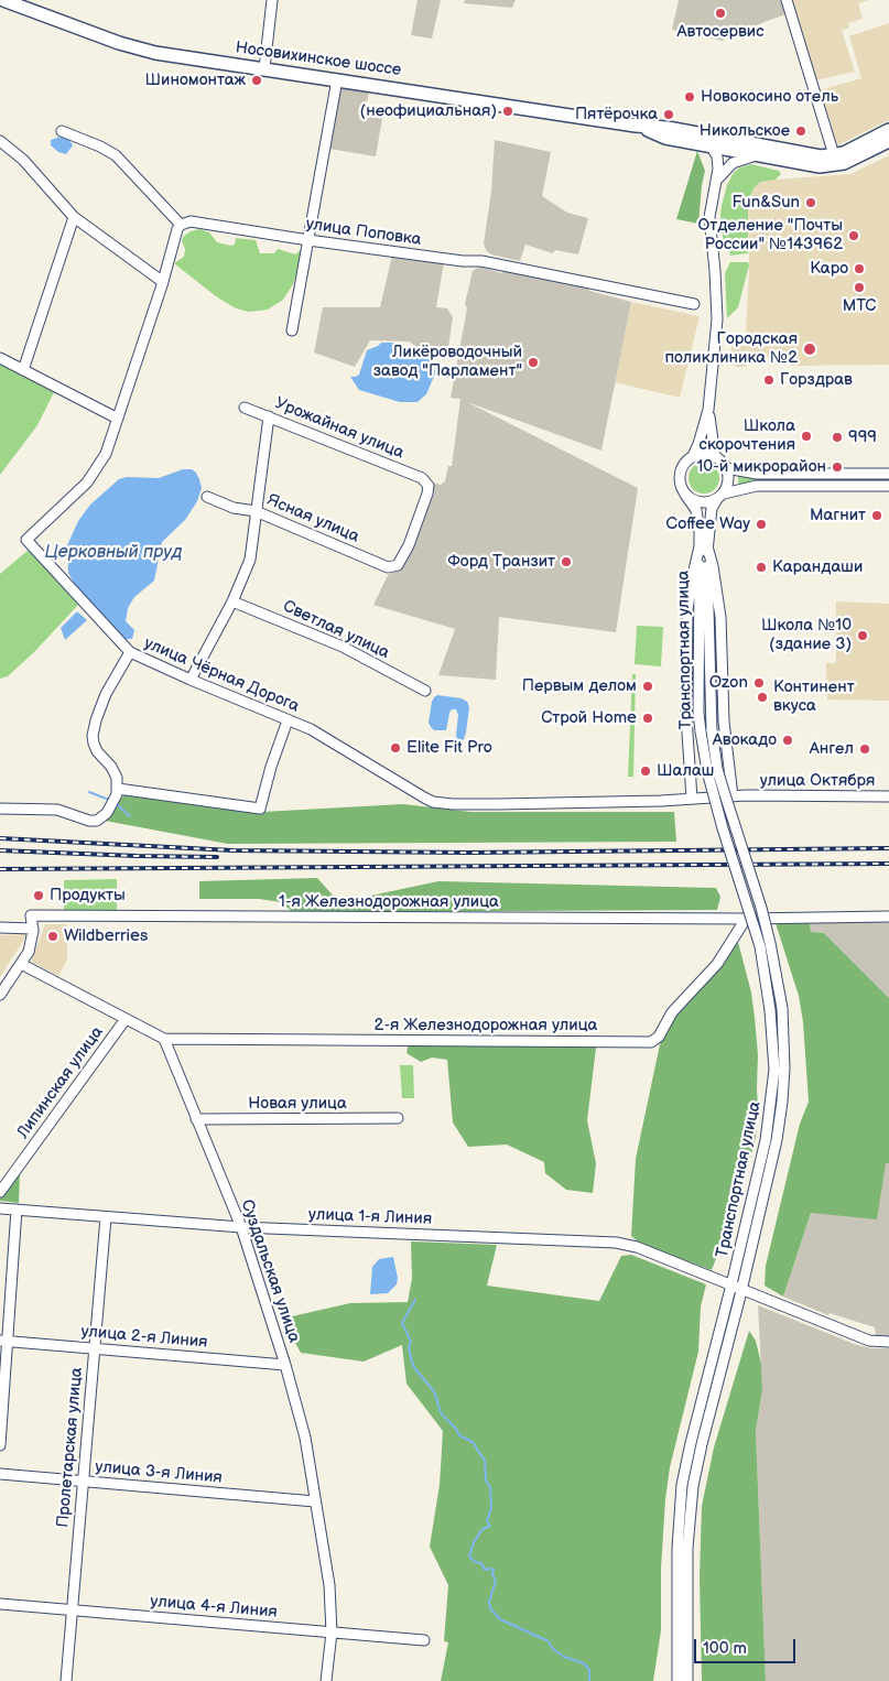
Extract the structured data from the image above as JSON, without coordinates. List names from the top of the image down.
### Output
{
  "streets": {
    "main road": ["Носовихинское шоссе"],
    "street": [
      "улица Поповка",
      "Урожайная улица",
      "Ясная улица",
      "Светлая улица",
      "Транспортная улица",
      "улица Чёрная Дорога",
      "улица Октября",
      "1-я Железнодорожная улица",
      "2-я Железнодорожная улица",
      "Липинская улица",
      "Новая улица",
      "улица 1-я Линия",
      "Суздальская улица",
      "улица 2-я Линия",
      "Пролетарская улица",
      "улица 3-я Линия",
      "улица 4-я Линия"
    ]
  },
  "crossings": [
    ["улица Поповка", "улица Чёрная Дорога"],
    ["Урожайная улица", "Ясная улица"],
    ["Транспортная улица", "улица 1-я Линия"],
    ["улица Чёрная Дорога", "улица Октября"],
    ["1-я Железнодорожная улица", "2-я Железнодорожная улица"],
    ["2-я Железнодорожная улица", "Суздальская улица"],
    ["Новая улица", "Суздальская улица"],
    ["улица 1-я Линия", "Суздальская улица"],
    ["улица 1-я Линия", "Пролетарская улица"],
    ["Суздальская улица", "улица 2-я Линия"],
    ["Суздальская улица", "улица 3-я Линия"],
    ["Суздальская улица", "улица 4-я Линия"],
    ["улица 2-я Линия", "Пролетарская улица"],
    ["Пролетарская улица", "улица 3-я Линия"],
    ["Пролетарская улица", "улица 4-я Линия"]
  ],
  "water": ["Церковный пруд"],
  "places": [
    "Автосервис",
    "Шиномонтаж",
    "Новокосино отель",
    "(неофициальная)",
    "Пятёрочка",
    "Никольское",
    "Fun&Sun",
    "Отделение \"Почты России\" №143962",
    "Каро",
    "МТС",
    "Городская поликлиника №2",
    "Ликёроводочный завод \"Парламент\"",
    "Горздрав",
    "Школа скорочтения",
    "999",
    "10-й микрорайон",
    "Магнит",
    "Coffee Way",
    "Форд Транзит",
    "Карандаши",
    "Школа №10 (здание 3)",
    "Ozon",
    "Первым делом",
    "Континент вкуса",
    "Строй Home",
    "Авокадо",
    "Elite Fit Pro",
    "Ангел",
    "Шалаш",
    "Продукты",
    "Wildberries"
  ],
  "scale_bar": "100 m"
}
